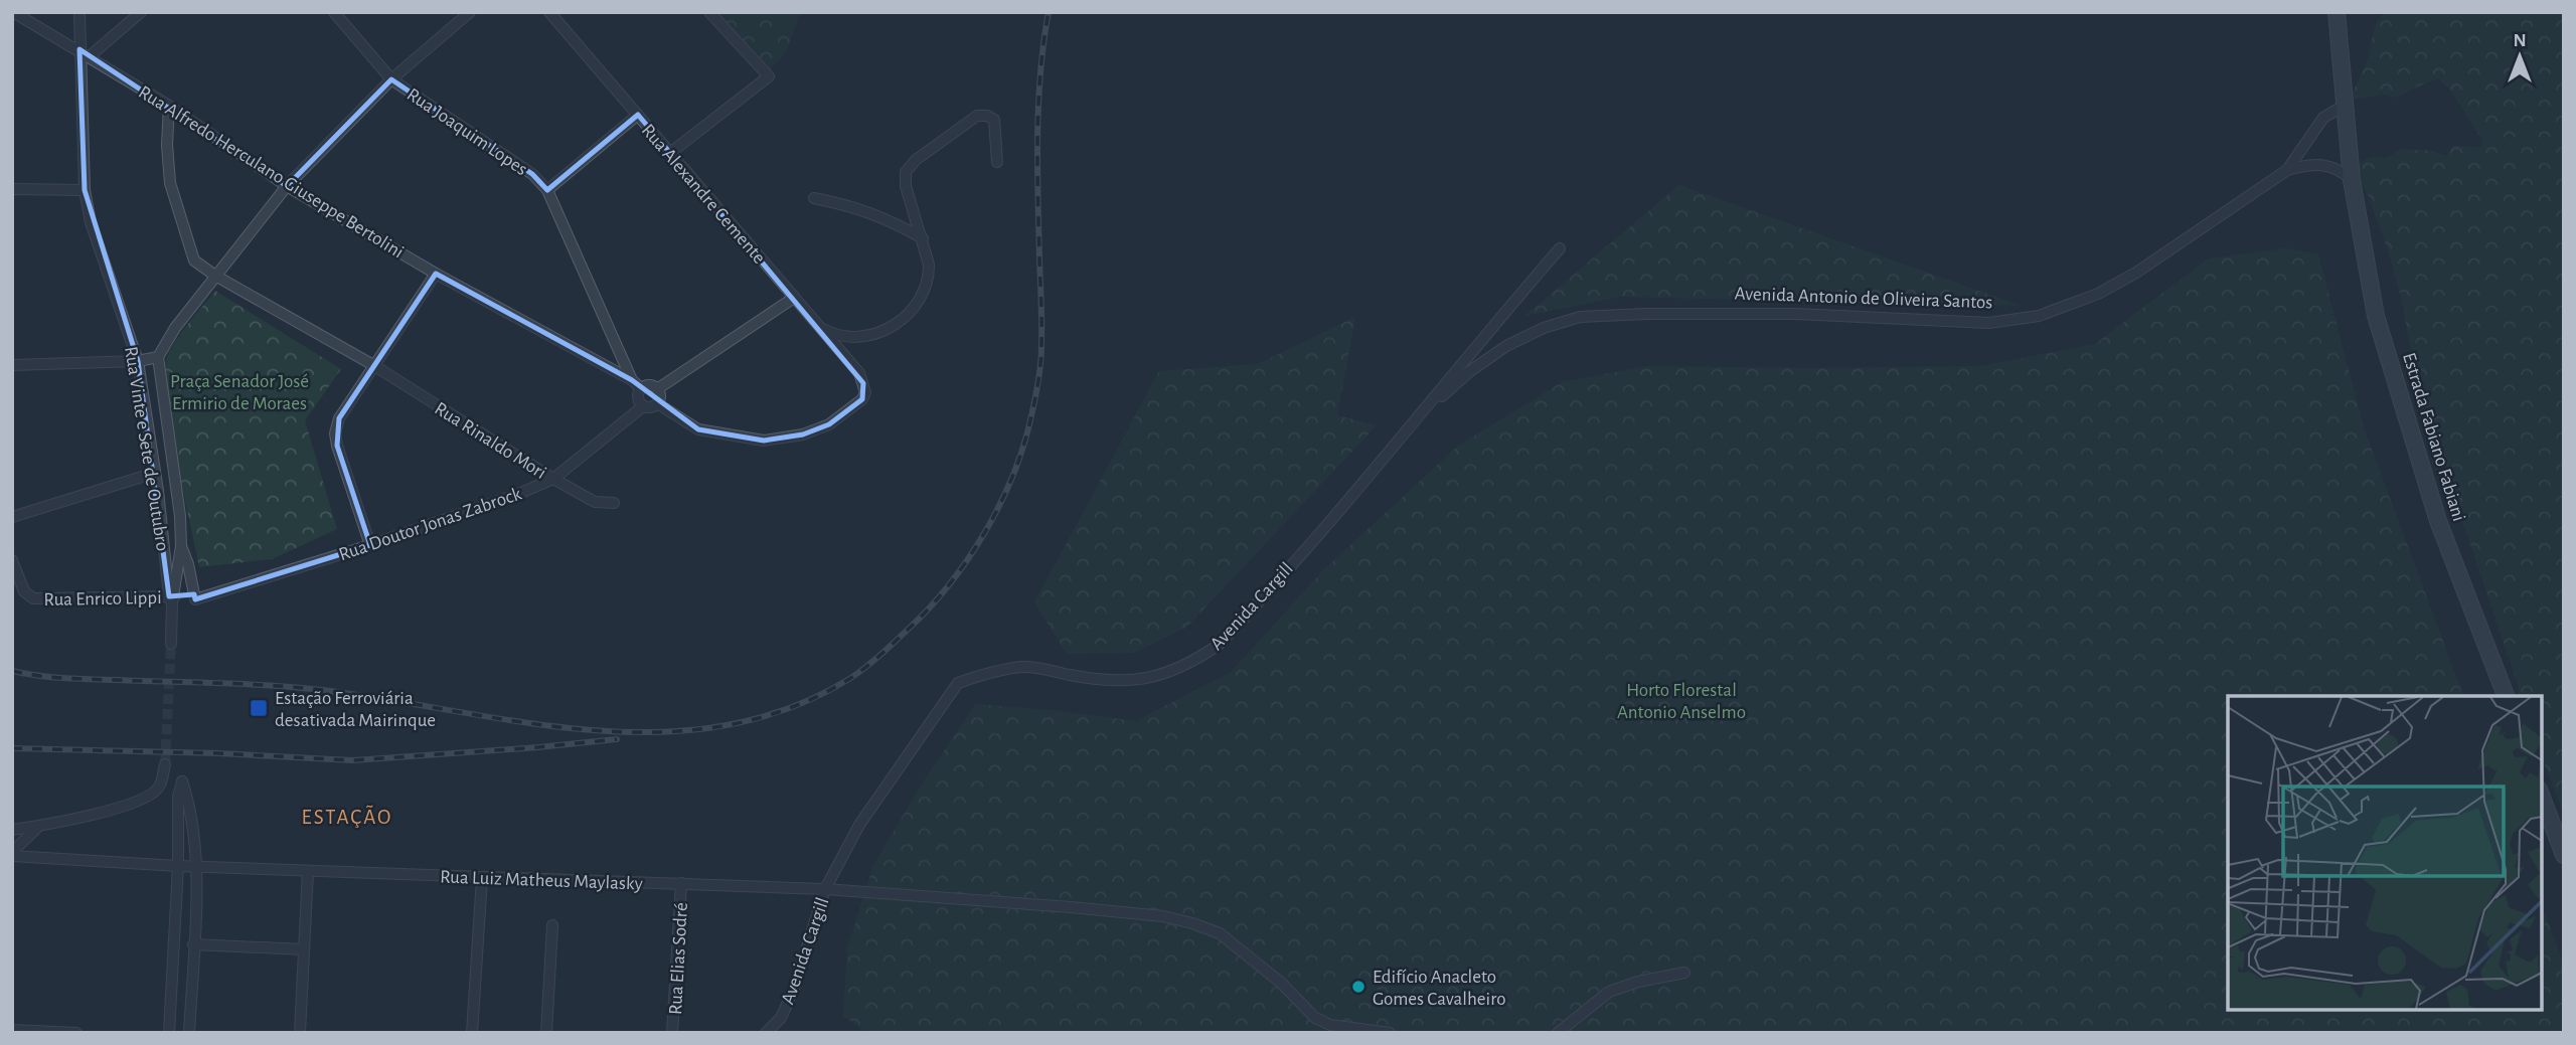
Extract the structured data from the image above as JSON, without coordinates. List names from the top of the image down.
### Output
{
  "streets": {
    "street": [
      "Rua Joaquim Lopes",
      "Rua Alfredo Herculano Giuseppe Bertolini",
      "Rua Alexandre Cemente",
      "Avenida Antonio de Oliveira Santos",
      "Estrada Fabiano Fabiani",
      "Rua Rinaldo Mori",
      "Rua Vinte e Sete de Outubro",
      "Rua Doutor Jonas Zabrock",
      "Rua Enrico Lippi",
      "Avenida Cargill",
      "Rua Luiz Matheus Maylasky",
      "Rua Elias Sodré"
    ]
  },
  "crossings": [
    ["Rua Joaquim Lopes", "Rua Alfredo Herculano Giuseppe Bertolini"],
    ["Rua Alfredo Herculano Giuseppe Bertolini", "Rua Alexandre Cemente"],
    ["Rua Alfredo Herculano Giuseppe Bertolini", "Rua Rinaldo Mori"],
    ["Rua Alfredo Herculano Giuseppe Bertolini", "Rua Vinte e Sete de Outubro"],
    ["Rua Alfredo Herculano Giuseppe Bertolini", "Rua Doutor Jonas Zabrock"],
    ["Rua Alexandre Cemente", "Rua Doutor Jonas Zabrock"],
    ["Avenida Antonio de Oliveira Santos", "Avenida Cargill"],
    ["Rua Rinaldo Mori", "Rua Doutor Jonas Zabrock"],
    ["Rua Vinte e Sete de Outubro", "Rua Doutor Jonas Zabrock"],
    ["Rua Vinte e Sete de Outubro", "Rua Enrico Lippi"],
    ["Avenida Cargill", "Rua Luiz Matheus Maylasky"],
    ["Rua Luiz Matheus Maylasky", "Rua Elias Sodré"]
  ],
  "districts": ["ESTAÇÃO"],
  "parks": ["Praça Senador José Ermirio de Moraes", "Horto Florestal Antonio Anselmo"],
  "places": {
    "transit": ["Estação Ferroviária desativada Mairinque"],
    "other": ["Edifício Anacleto Gomes Cavalheiro"]
  },
  "north": "top"
}
